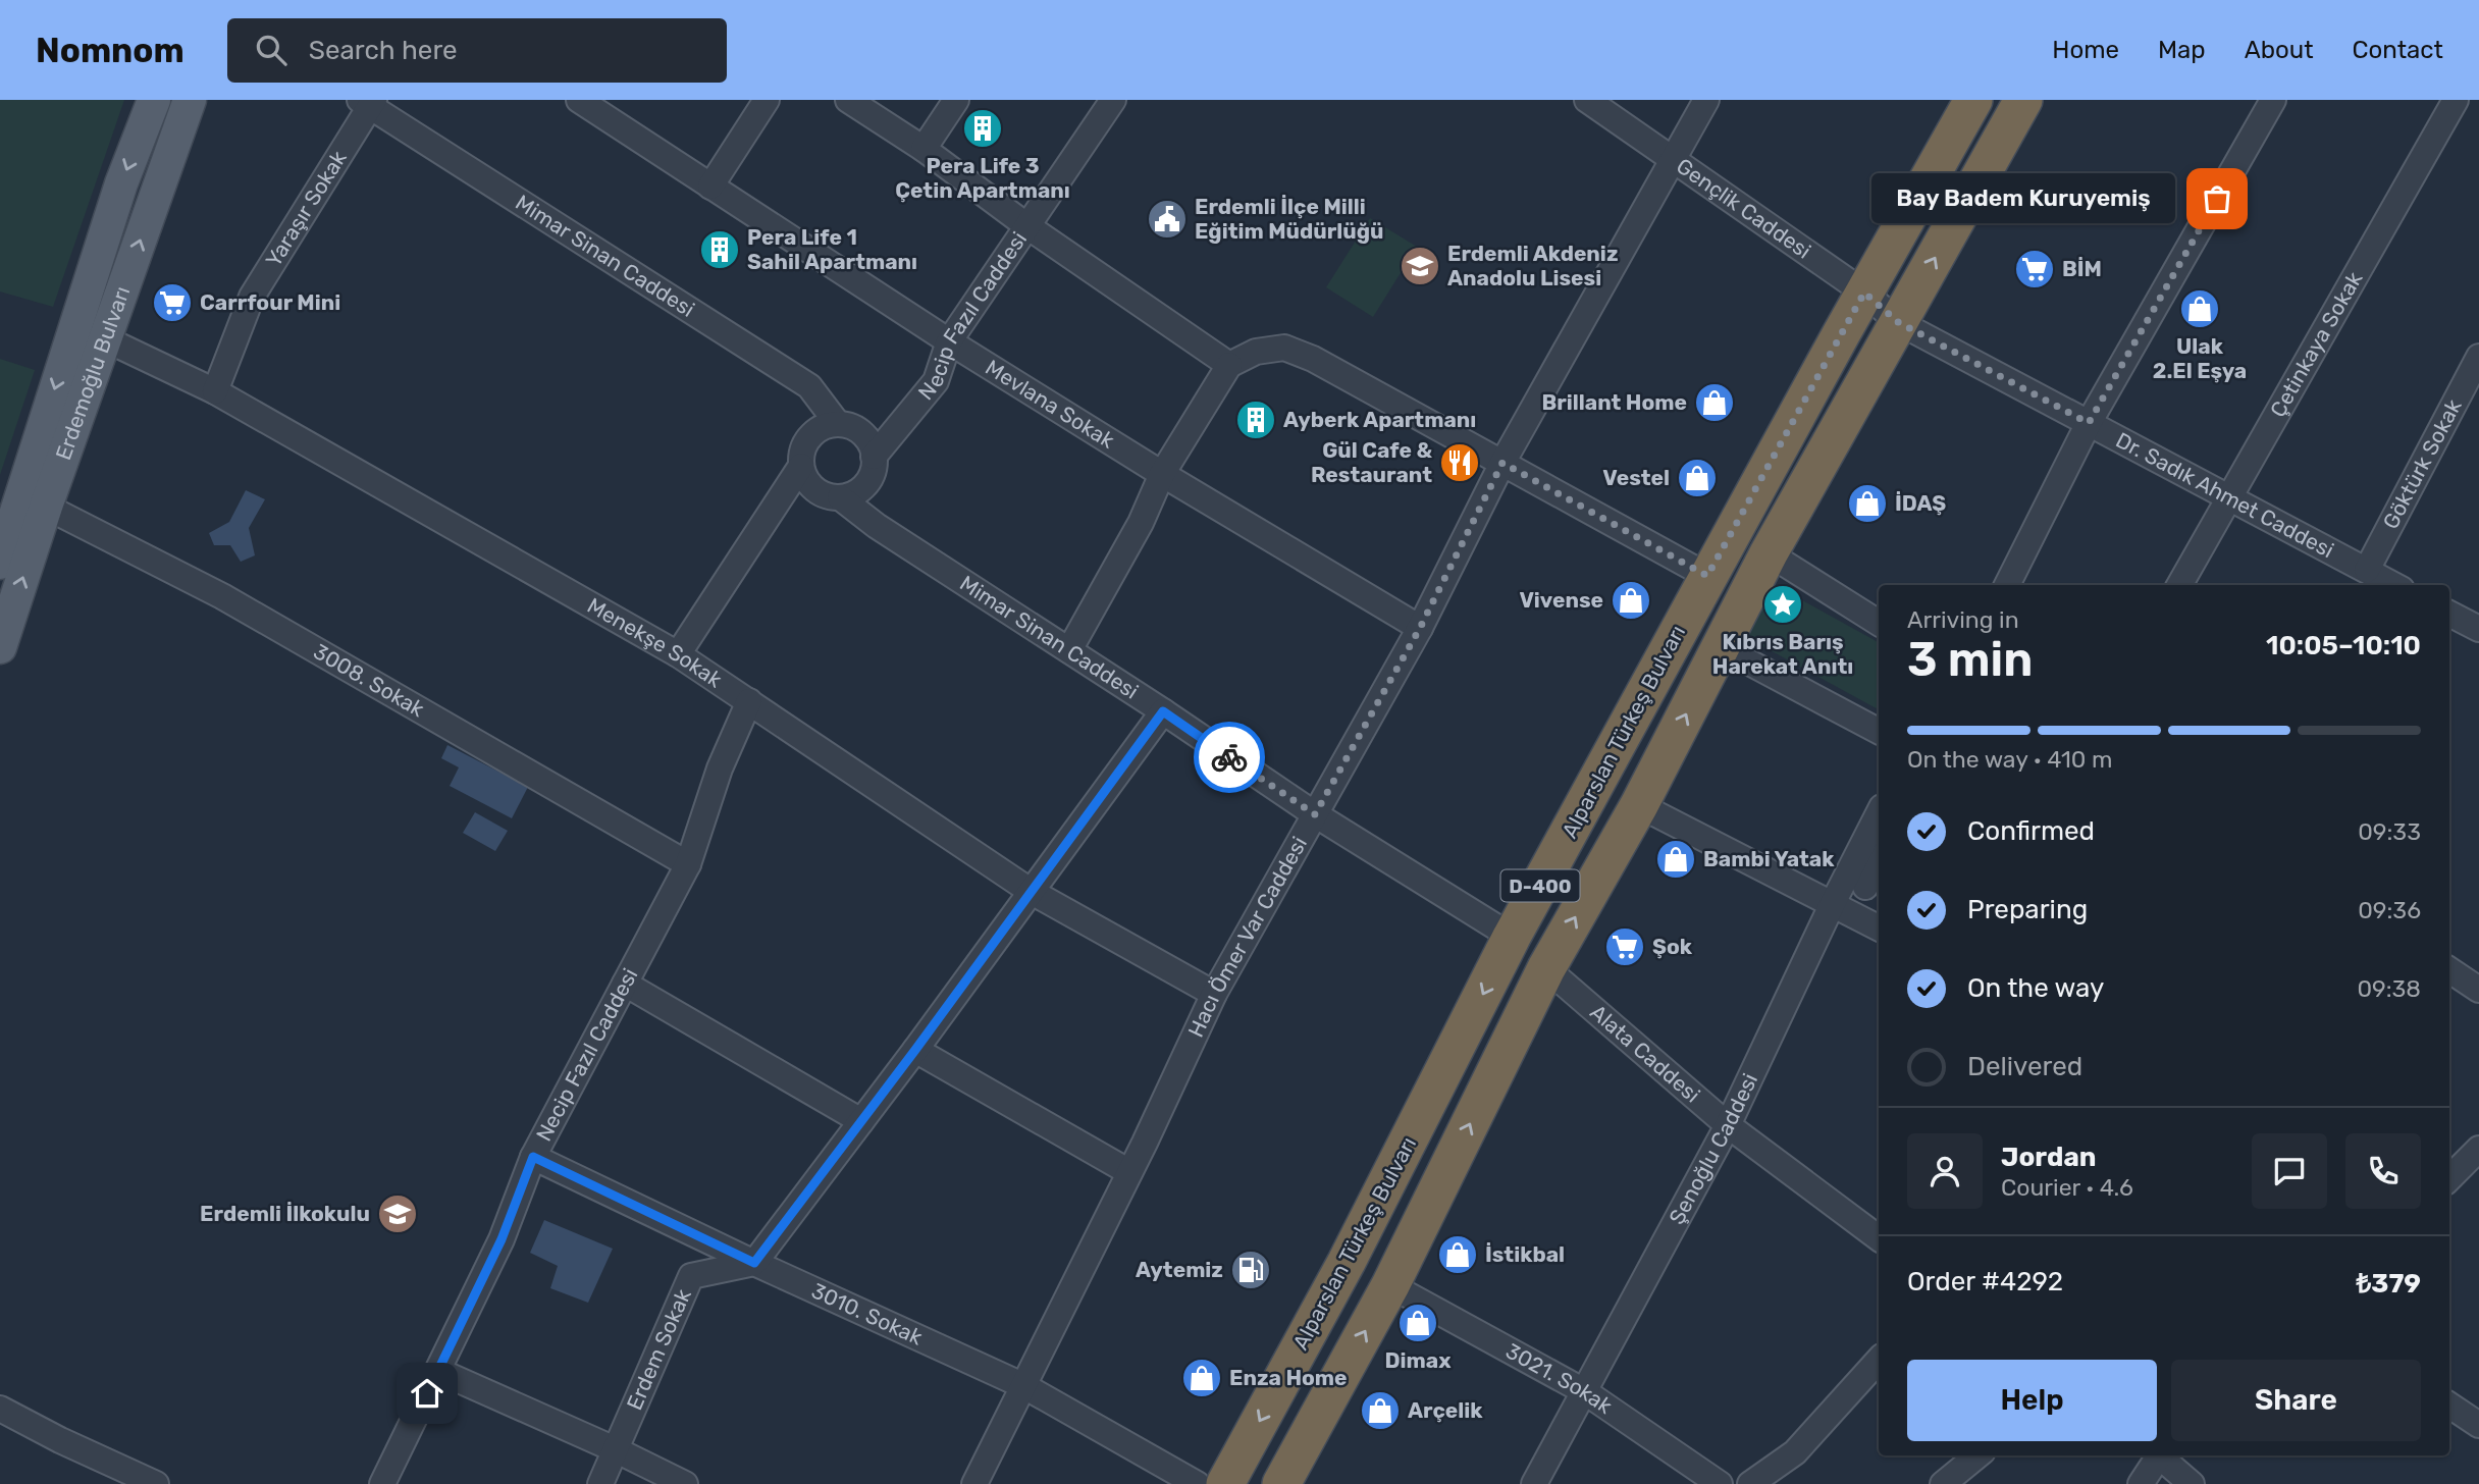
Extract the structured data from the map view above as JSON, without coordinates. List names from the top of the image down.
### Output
{
  "streets": {
    "highway": ["Alparslan Türkeş Bulvarı", "D-400"],
    "main road": ["Erdemoğlu Bulvarı"],
    "street": [
      "Yaraşır Sokak",
      "Gençlik Caddesi",
      "Mimar Sinan Caddesi",
      "Necip Fazıl Caddesi",
      "Çetinkaya Sokak",
      "Mevlana Sokak",
      "Göktürk Sokak",
      "Dr. Sadık Ahmet Caddesi",
      "Menekşe Sokak",
      "3008. Sokak",
      "Hacı Ömer Var Caddesi",
      "Alata Caddesi",
      "Şenoğlu Caddesi",
      "3010. Sokak",
      "Erdem Sokak",
      "3021. Sokak"
    ]
  },
  "crossings": [
    ["Yaraşır Sokak", "Mimar Sinan Caddesi"],
    ["Yaraşır Sokak", "Menekşe Sokak"],
    ["Gençlik Caddesi", "Dr. Sadık Ahmet Caddesi"],
    ["Gençlik Caddesi", "Alparslan Türkeş Bulvarı"],
    ["Gençlik Caddesi", "D-400"],
    ["Gençlik Caddesi", "Hacı Ömer Var Caddesi"],
    ["Mimar Sinan Caddesi", "Necip Fazıl Caddesi"],
    ["Mimar Sinan Caddesi", "Alparslan Türkeş Bulvarı"],
    ["Mimar Sinan Caddesi", "Hacı Ömer Var Caddesi"],
    ["Necip Fazıl Caddesi", "Mevlana Sokak"],
    ["Necip Fazıl Caddesi", "Menekşe Sokak"],
    ["Necip Fazıl Caddesi", "3008. Sokak"],
    ["Necip Fazıl Caddesi", "3010. Sokak"],
    ["Çetinkaya Sokak", "Dr. Sadık Ahmet Caddesi"],
    ["Erdemoğlu Bulvarı", "Menekşe Sokak"],
    ["Erdemoğlu Bulvarı", "3008. Sokak"],
    ["Mevlana Sokak", "Hacı Ömer Var Caddesi"],
    ["Göktürk Sokak", "Dr. Sadık Ahmet Caddesi"],
    ["Dr. Sadık Ahmet Caddesi", "D-400"],
    ["Menekşe Sokak", "Hacı Ömer Var Caddesi"],
    ["D-400", "Alata Caddesi"],
    ["D-400", "3021. Sokak"],
    ["Hacı Ömer Var Caddesi", "3010. Sokak"],
    ["Alata Caddesi", "Şenoğlu Caddesi"],
    ["Şenoğlu Caddesi", "3021. Sokak"],
    ["3010. Sokak", "Erdem Sokak"]
  ],
  "places": {
    "building": ["Pera Life 3 Çetin Apartmanı", "Pera Life 1 Sahil Apartmanı", "Ayberk Apartmanı"],
    "other": ["Bay Badem Kuruyemiş"],
    "public building": ["Erdemli İlçe Milli Eğitim Müdürlüğü"],
    "school or university": ["Erdemli Akdeniz Anadolu Lisesi", "Erdemli İlkokulu"],
    "supermarket": ["BİM", "Carrfour Mini", "Şok"],
    "shop": [
      "Ulak 2.El Eşya",
      "Brillant Home",
      "Vestel",
      "İDAŞ",
      "Vivense",
      "Bambi Yatak",
      "İstikbal",
      "Dimax",
      "Enza Home",
      "Arçelik"
    ],
    "restaurant": ["Gül Cafe & Restaurant"],
    "place": ["Kıbrıs Barış Harekat Anıtı"],
    "fuel station": ["Aytemiz"]
  },
  "page": {
    "header": "Nomnom",
    "search": "Search here",
    "nav": [
      "Home",
      "Map",
      "About",
      "Contact"
    ],
    "bubble": "Bay Badem Kuruyemiş",
    "heading": ["3 min", "Arriving in", "10:05–10:10"],
    "panel": [
      "Jordan",
      "Courier · 4.6",
      "Order #4292",
      "₺379"
    ],
    "bar": "On the way · 410 m",
    "list": [
      ["Confirmed", "09:33"],
      ["Preparing", "09:36"],
      ["On the way", "09:38"],
      "Delivered"
    ],
    "buttons": ["Help", "Share"]
  }
}
